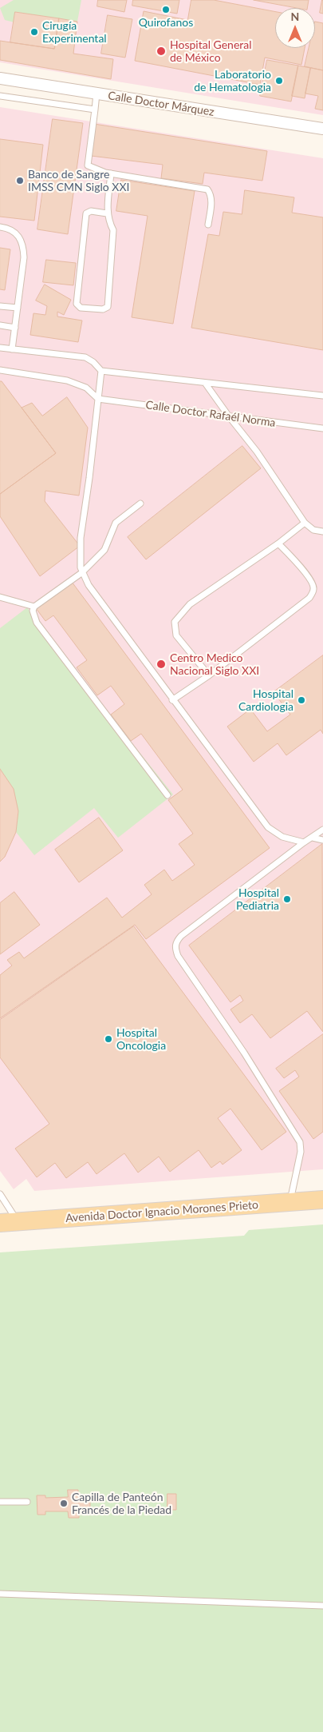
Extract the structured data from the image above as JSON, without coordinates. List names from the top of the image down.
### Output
{
  "streets": {
    "main road": ["Avenida Doctor Ignacio Morones Prieto"],
    "street": ["Calle Doctor Márquez"],
    "lane": ["Calle Doctor Rafaél Norma"]
  },
  "places": [
    "Quirofanos",
    "Cirugía Experimental",
    "Hospital General de México",
    "Laboratorio de Hematologia",
    "Banco de Sangre IMSS CMN Siglo XXI",
    "Centro Medico Nacional Siglo XXI",
    "Hospital Cardiologia",
    "Hospital Pediatria",
    "Hospital Oncologia",
    "Capilla de Panteón Francés de la Piedad"
  ],
  "north": "top"
}
